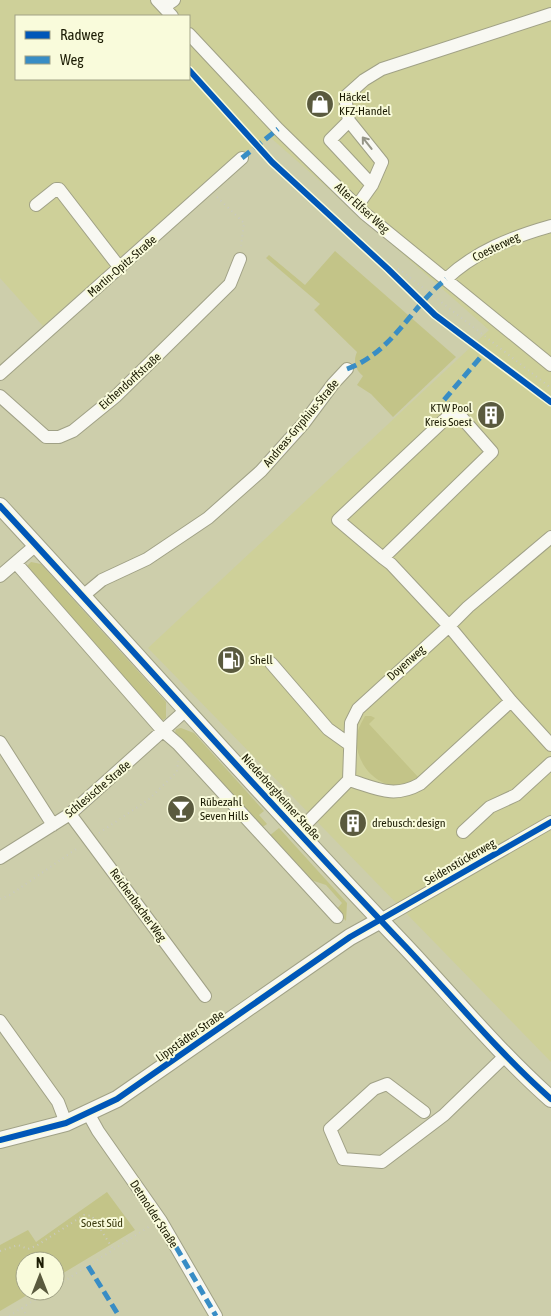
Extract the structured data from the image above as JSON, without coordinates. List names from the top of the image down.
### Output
{
  "streets": {
    "main road": ["Niederbergheimer Straße", "Lippstädter Straße"],
    "street": [
      "Alter Elfser Weg",
      "Coesterweg",
      "Martin-Opitz-Straße",
      "Eichendorffstraße",
      "Andreas-Gryphius-Straße",
      "Doyenweg",
      "Schlesische Straße",
      "Seidenstückerweg",
      "Reichenbacher Weg",
      "Detmolder Straße"
    ]
  },
  "crossings": [
    ["Alter Elfser Weg", "Coesterweg"],
    ["Andreas-Gryphius-Straße", "Niederbergheimer Straße"],
    ["Schlesische Straße", "Niederbergheimer Straße"],
    ["Schlesische Straße", "Reichenbacher Weg"],
    ["Niederbergheimer Straße", "Seidenstückerweg"],
    ["Niederbergheimer Straße", "Lippstädter Straße"],
    ["Seidenstückerweg", "Lippstädter Straße"],
    ["Lippstädter Straße", "Detmolder Straße"]
  ],
  "parks": ["Soest Süd"],
  "places": {
    "shop": ["Häckel KFZ-Handel"],
    "building": ["KTW Pool Kreis Soest", "drebusch: design"],
    "fuel station": ["Shell"],
    "bar": ["Rübezahl Seven Hills"]
  },
  "legend": ["Radweg", "Weg"],
  "north": "top"
}
